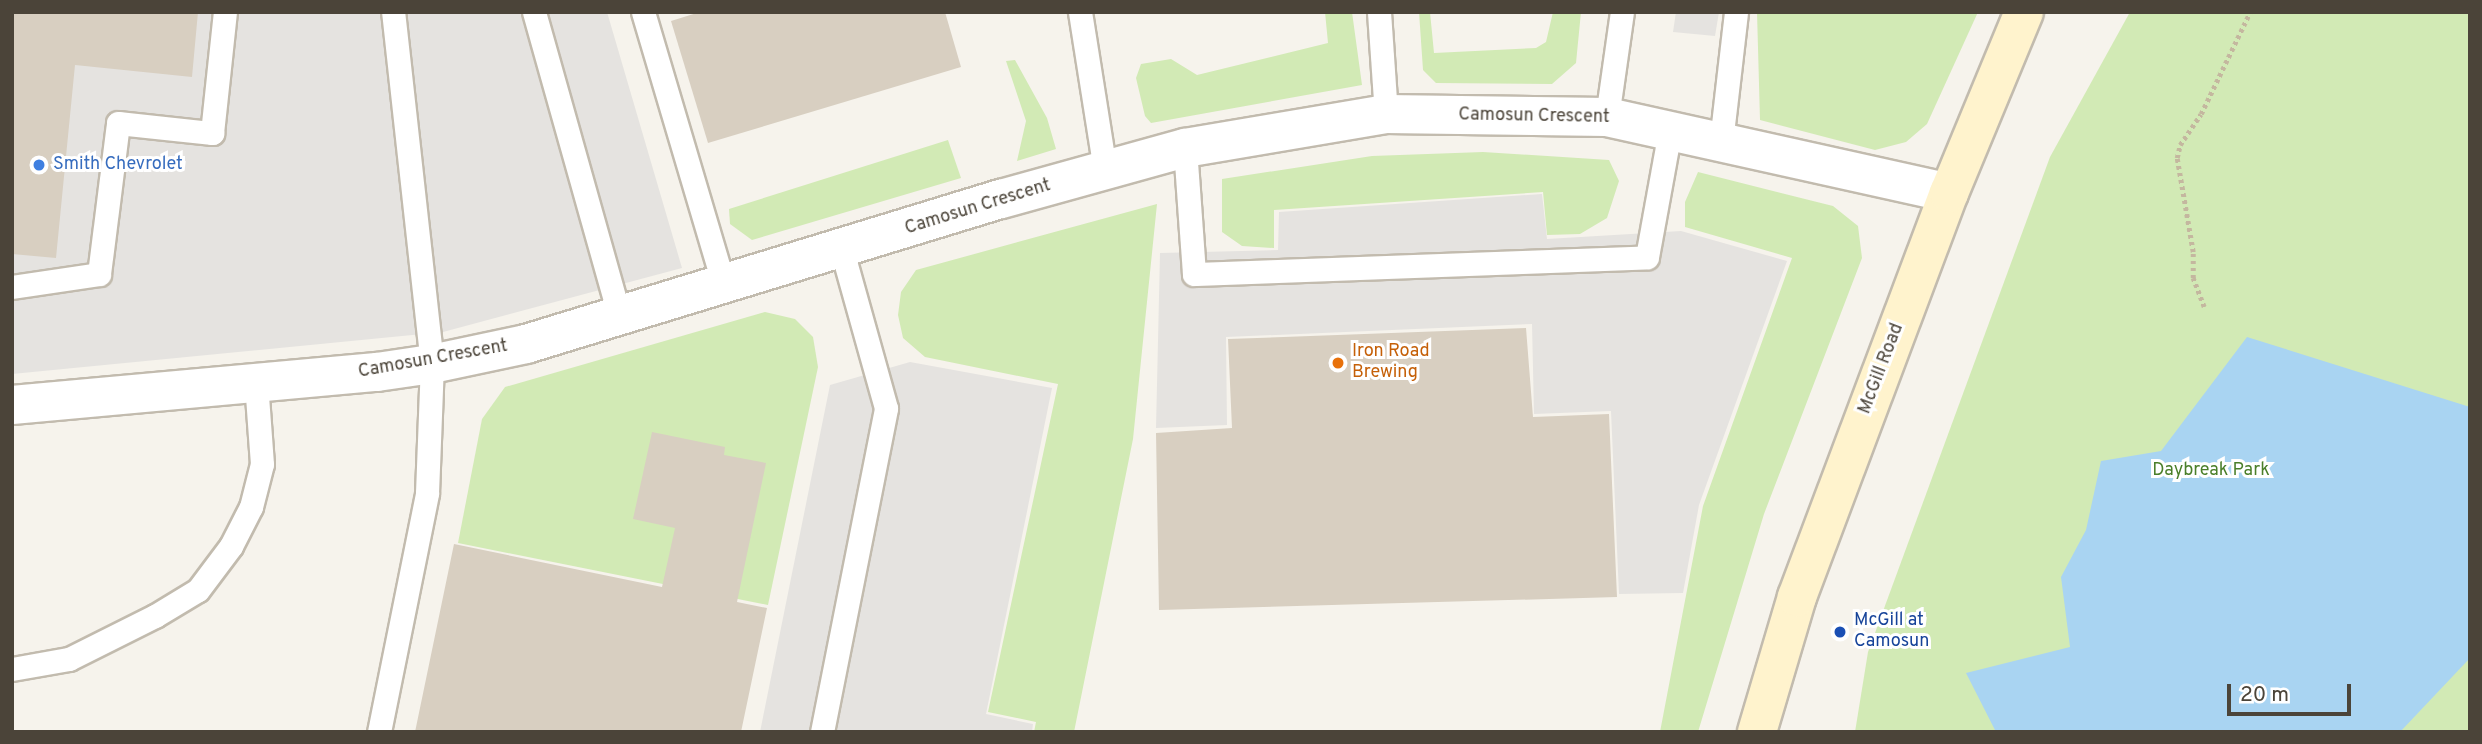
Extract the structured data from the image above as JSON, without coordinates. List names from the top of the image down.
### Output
{
  "streets": {
    "main road": ["McGill Road"],
    "street": ["Camosun Crescent"]
  },
  "crossings": [
    ["Camosun Crescent", "McGill Road"]
  ],
  "parks": ["Daybreak Park"],
  "places": ["Smith Chevrolet", "Iron Road Brewing", "McGill at Camosun"],
  "scale_bar": "20 m"
}
